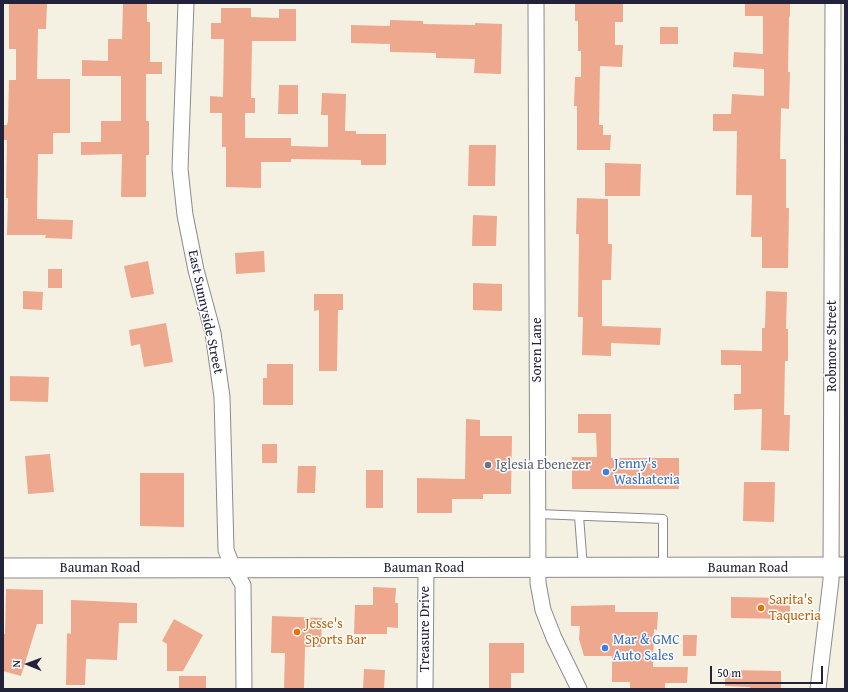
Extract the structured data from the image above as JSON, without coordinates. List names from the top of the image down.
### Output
{
  "streets": {
    "street": [
      "East Sunnyside Street",
      "Robmore Street",
      "Soren Lane",
      "Bauman Road",
      "Treasure Drive"
    ]
  },
  "crossings": [
    ["East Sunnyside Street", "Bauman Road"],
    ["Robmore Street", "Bauman Road"],
    ["Soren Lane", "Bauman Road"],
    ["Bauman Road", "Treasure Drive"]
  ],
  "places": [
    "Iglesia Ebenezer",
    "Jenny's Washateria",
    "Sarita's Taqueria",
    "Jesse's Sports Bar",
    "Mar & GMC Auto Sales"
  ],
  "scale_bar": "50 m",
  "north": "left"
}
